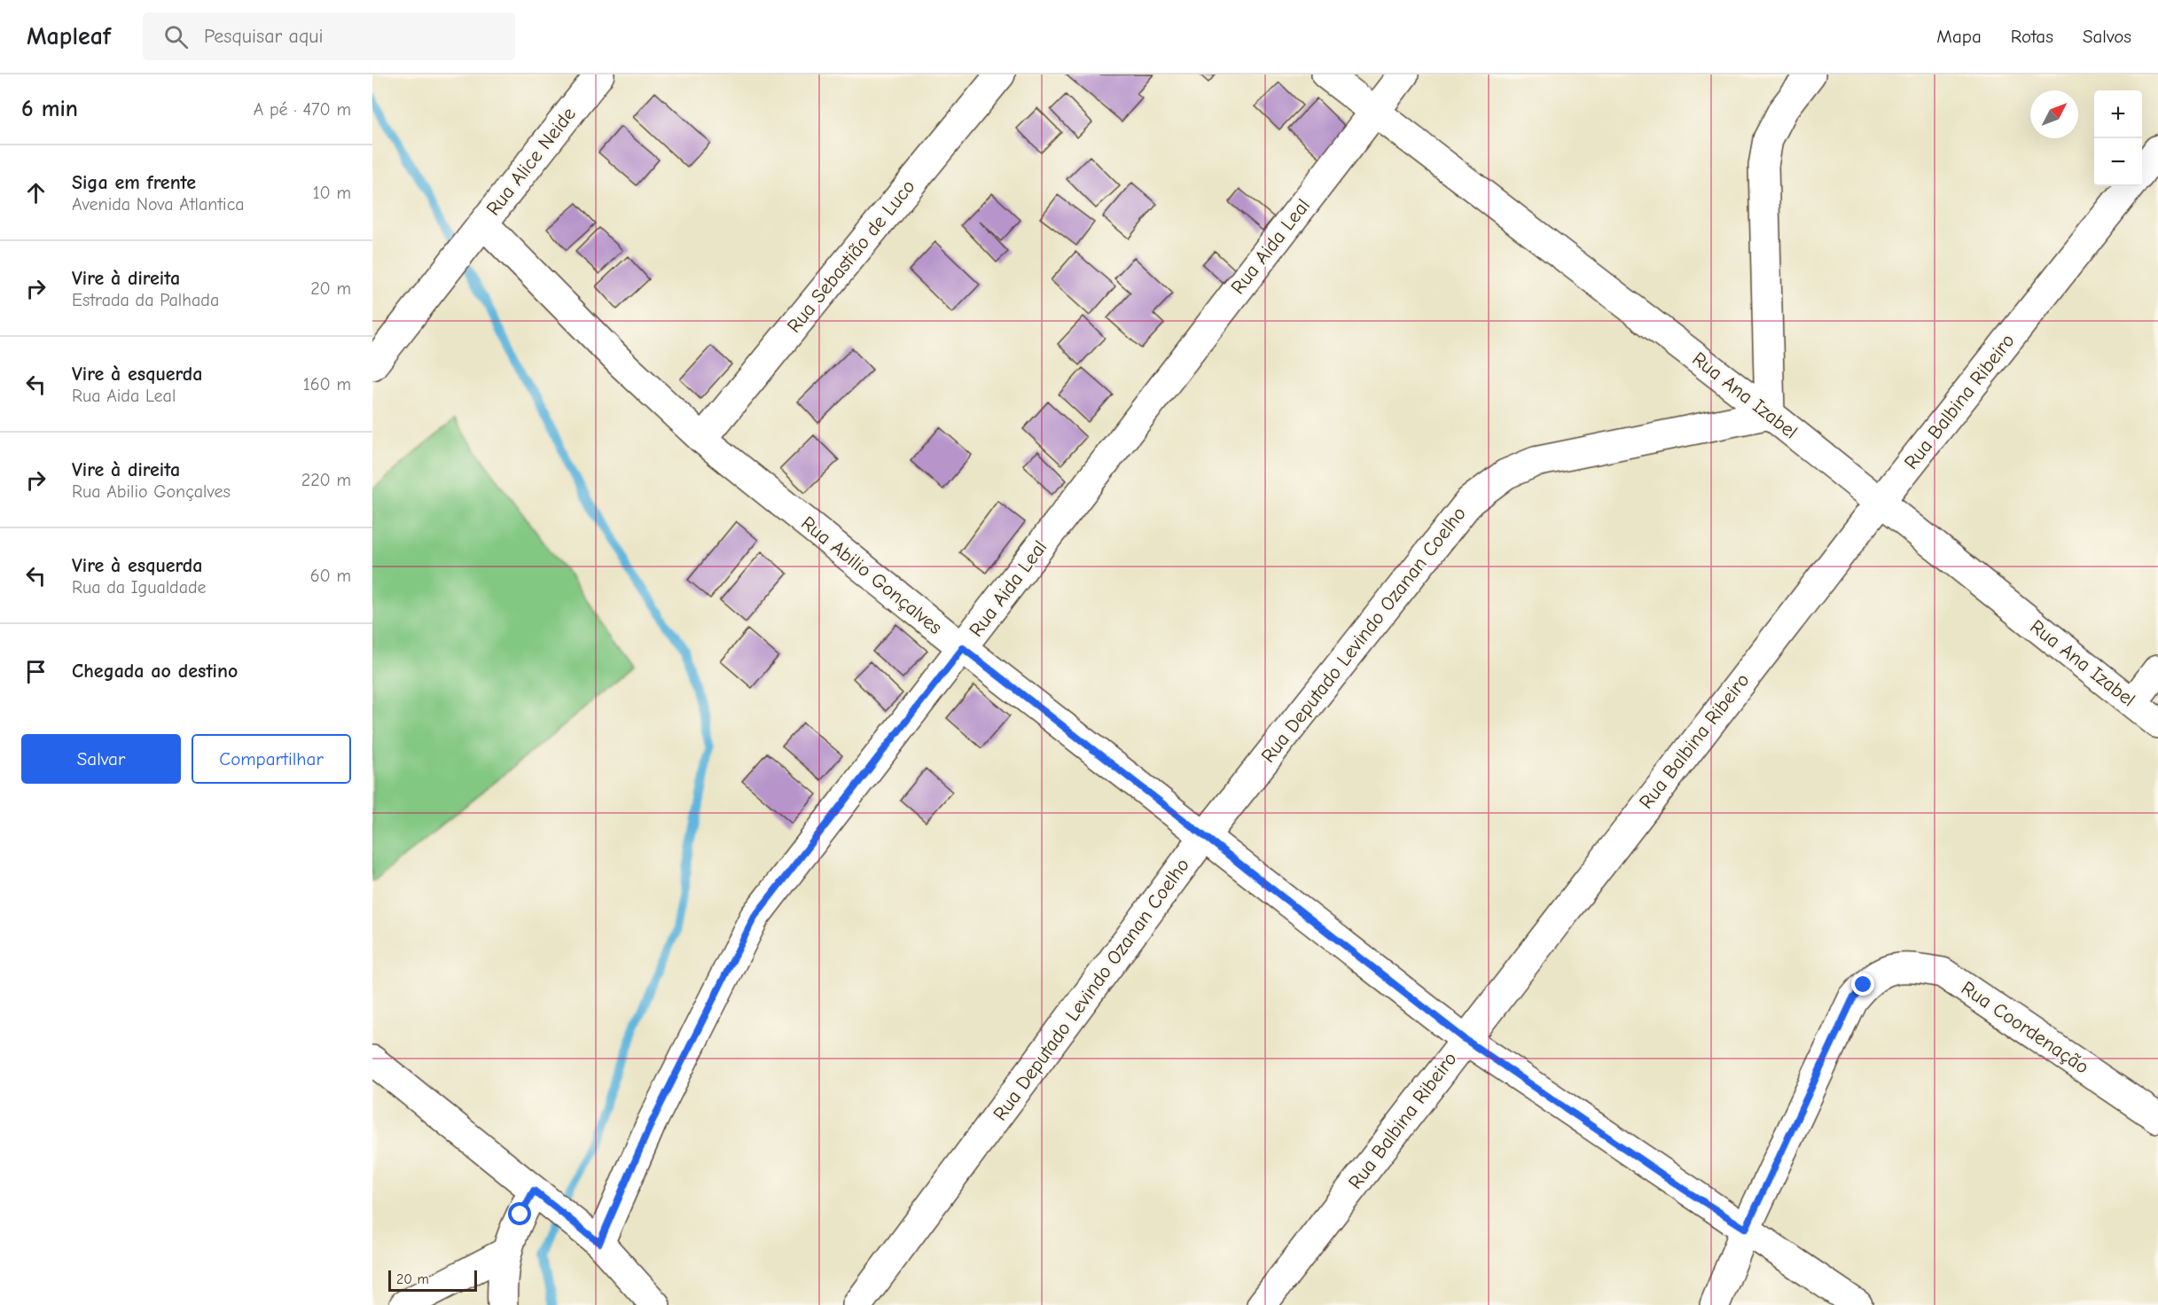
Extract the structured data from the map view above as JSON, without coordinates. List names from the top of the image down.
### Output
{
  "streets": {
    "street": [
      "Rua Alice Neide",
      "Rua Aida Leal",
      "Rua Sebastião de Luco",
      "Rua Ana Izabel",
      "Rua Balbina Ribeiro",
      "Rua Abilio Gonçalves",
      "Rua Deputado Levindo Ozanan Coelho",
      "Rua Coordenação"
    ]
  },
  "crossings": [
    ["Rua Alice Neide", "Rua Abilio Gonçalves"],
    ["Rua Aida Leal", "Rua Ana Izabel"],
    ["Rua Aida Leal", "Rua Abilio Gonçalves"],
    ["Rua Sebastião de Luco", "Rua Abilio Gonçalves"],
    ["Rua Ana Izabel", "Rua Balbina Ribeiro"],
    ["Rua Ana Izabel", "Rua Deputado Levindo Ozanan Coelho"],
    ["Rua Balbina Ribeiro", "Rua Abilio Gonçalves"],
    ["Rua Abilio Gonçalves", "Rua Deputado Levindo Ozanan Coelho"],
    ["Rua Abilio Gonçalves", "Rua Coordenação"]
  ],
  "scale_bar": "20 m",
  "north": "top right",
  "page": {
    "header": "Mapleaf",
    "search": "Pesquisar aqui",
    "nav": ["Mapa", "Rotas", "Salvos"],
    "heading": ["6 min", "A pé · 470 m"],
    "map_buttons": ["+", "−"],
    "list": [
      ["Siga em frente", "Avenida Nova Atlantica", "10 m"],
      ["Vire à direita", "Estrada da Palhada", "20 m"],
      ["Vire à esquerda", "Rua Aida Leal", "160 m"],
      ["Vire à direita", "Rua Abilio Gonçalves", "220 m"],
      ["Vire à esquerda", "Rua da Igualdade", "60 m"],
      "Chegada ao destino"
    ],
    "buttons": ["Salvar", "Compartilhar"],
    "scale": "20 m"
  }
}
